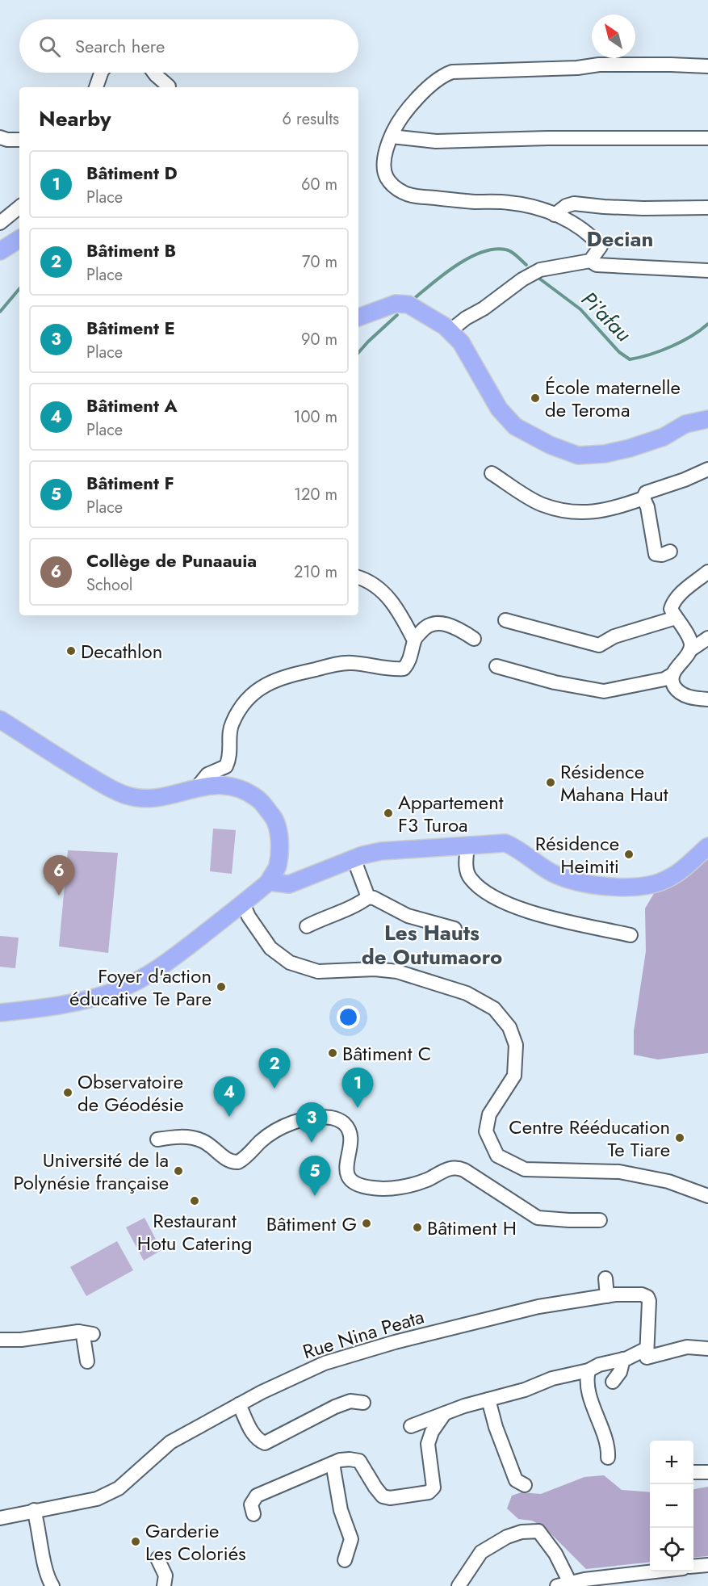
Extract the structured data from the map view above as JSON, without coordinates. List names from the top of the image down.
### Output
{
  "streets": {
    "street": ["Rue Nina Peata"]
  },
  "districts": ["Decian", "Les Hauts de Outumaoro"],
  "water": ["Pi'afau"],
  "places": [
    "École maternelle de Teroma",
    "Decathlon",
    "Résidence Mahana Haut",
    "Appartement F3 Turoa",
    "Résidence Heimiti",
    "Foyer d'action éducative Te Pare",
    "Bâtiment C",
    "Observatoire de Géodésie",
    "Centre Rééducation Te Tiare",
    "Université de la Polynésie française",
    "Restaurant Hotu Catering",
    "Bâtiment G",
    "Bâtiment H",
    "Garderie Les Coloriés"
  ],
  "north": "top left",
  "page": {
    "search": "Search here",
    "heading": ["Nearby", "6 results"],
    "list": [
      {
        "mark": "1",
        "name": "Bâtiment D",
        "note": "Place",
        "value": "60 m"
      },
      {
        "mark": "2",
        "name": "Bâtiment B",
        "note": "Place",
        "value": "70 m"
      },
      {
        "mark": "3",
        "name": "Bâtiment E",
        "note": "Place",
        "value": "90 m"
      },
      {
        "mark": "4",
        "name": "Bâtiment A",
        "note": "Place",
        "value": "100 m"
      },
      {
        "mark": "5",
        "name": "Bâtiment F",
        "note": "Place",
        "value": "120 m"
      },
      {
        "mark": "6",
        "name": "Collège de Punaauia",
        "note": "School",
        "value": "210 m"
      }
    ],
    "pins": [
      "6",
      "2",
      "1",
      "4",
      "3",
      "5"
    ],
    "map_buttons": ["+", "−"]
  }
}
